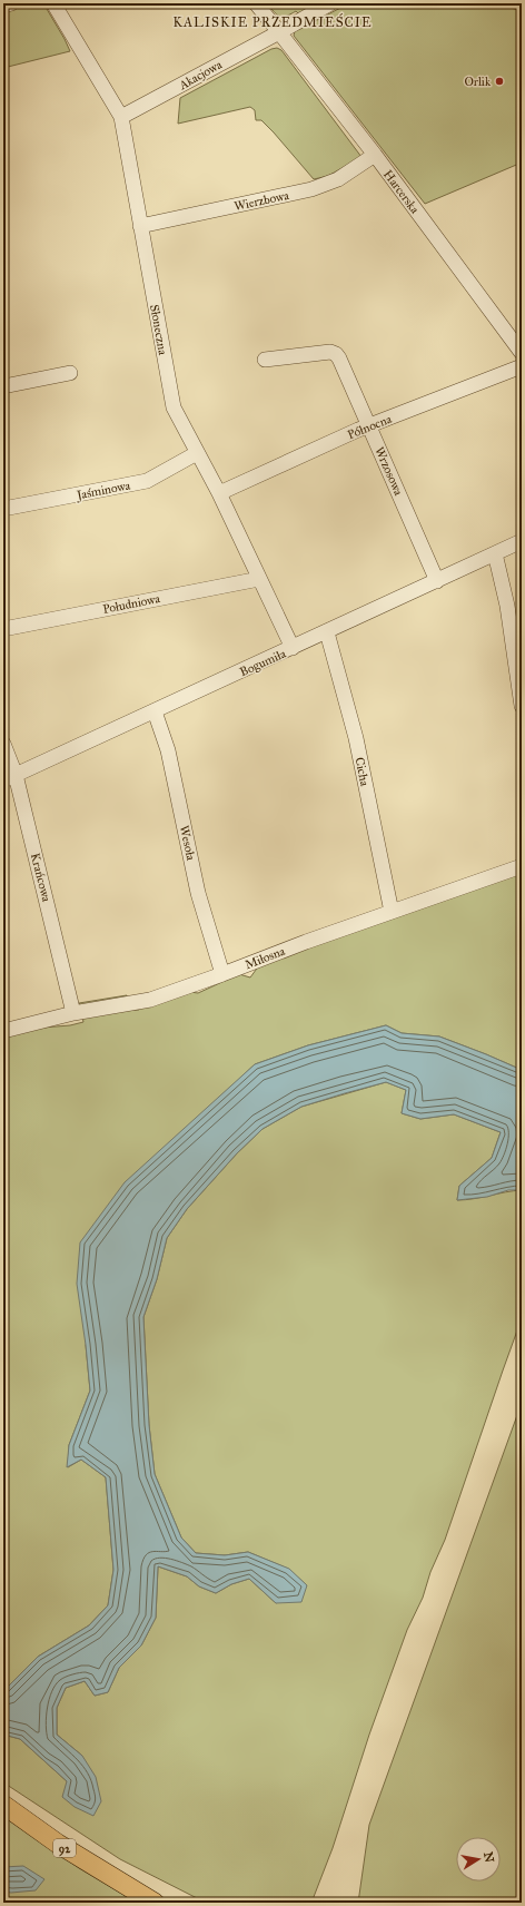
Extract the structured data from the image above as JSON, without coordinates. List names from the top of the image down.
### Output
{
  "streets": {
    "main road": ["92"],
    "street": [
      "Akacjowa",
      "Harcerska",
      "Wierzbowa",
      "Słoneczna",
      "Północna",
      "Wrzosowa",
      "Jaśminowa",
      "Południowa",
      "Bogumiła",
      "Cicha",
      "Wesoła",
      "Krańcowa",
      "Miłosna"
    ]
  },
  "crossings": [
    ["Akacjowa", "Harcerska"],
    ["Akacjowa", "Słoneczna"],
    ["Harcerska", "Wierzbowa"],
    ["Wierzbowa", "Słoneczna"],
    ["Słoneczna", "Północna"],
    ["Słoneczna", "Jaśminowa"],
    ["Słoneczna", "Południowa"],
    ["Słoneczna", "Bogumiła"],
    ["Północna", "Wrzosowa"],
    ["Wrzosowa", "Bogumiła"],
    ["Bogumiła", "Cicha"],
    ["Bogumiła", "Wesoła"],
    ["Bogumiła", "Krańcowa"],
    ["Cicha", "Miłosna"],
    ["Wesoła", "Miłosna"],
    ["Krańcowa", "Miłosna"]
  ],
  "districts": ["KALISKIE PRZEDMIEŚCIE"],
  "places": ["Orlik"],
  "north": "right"
}
